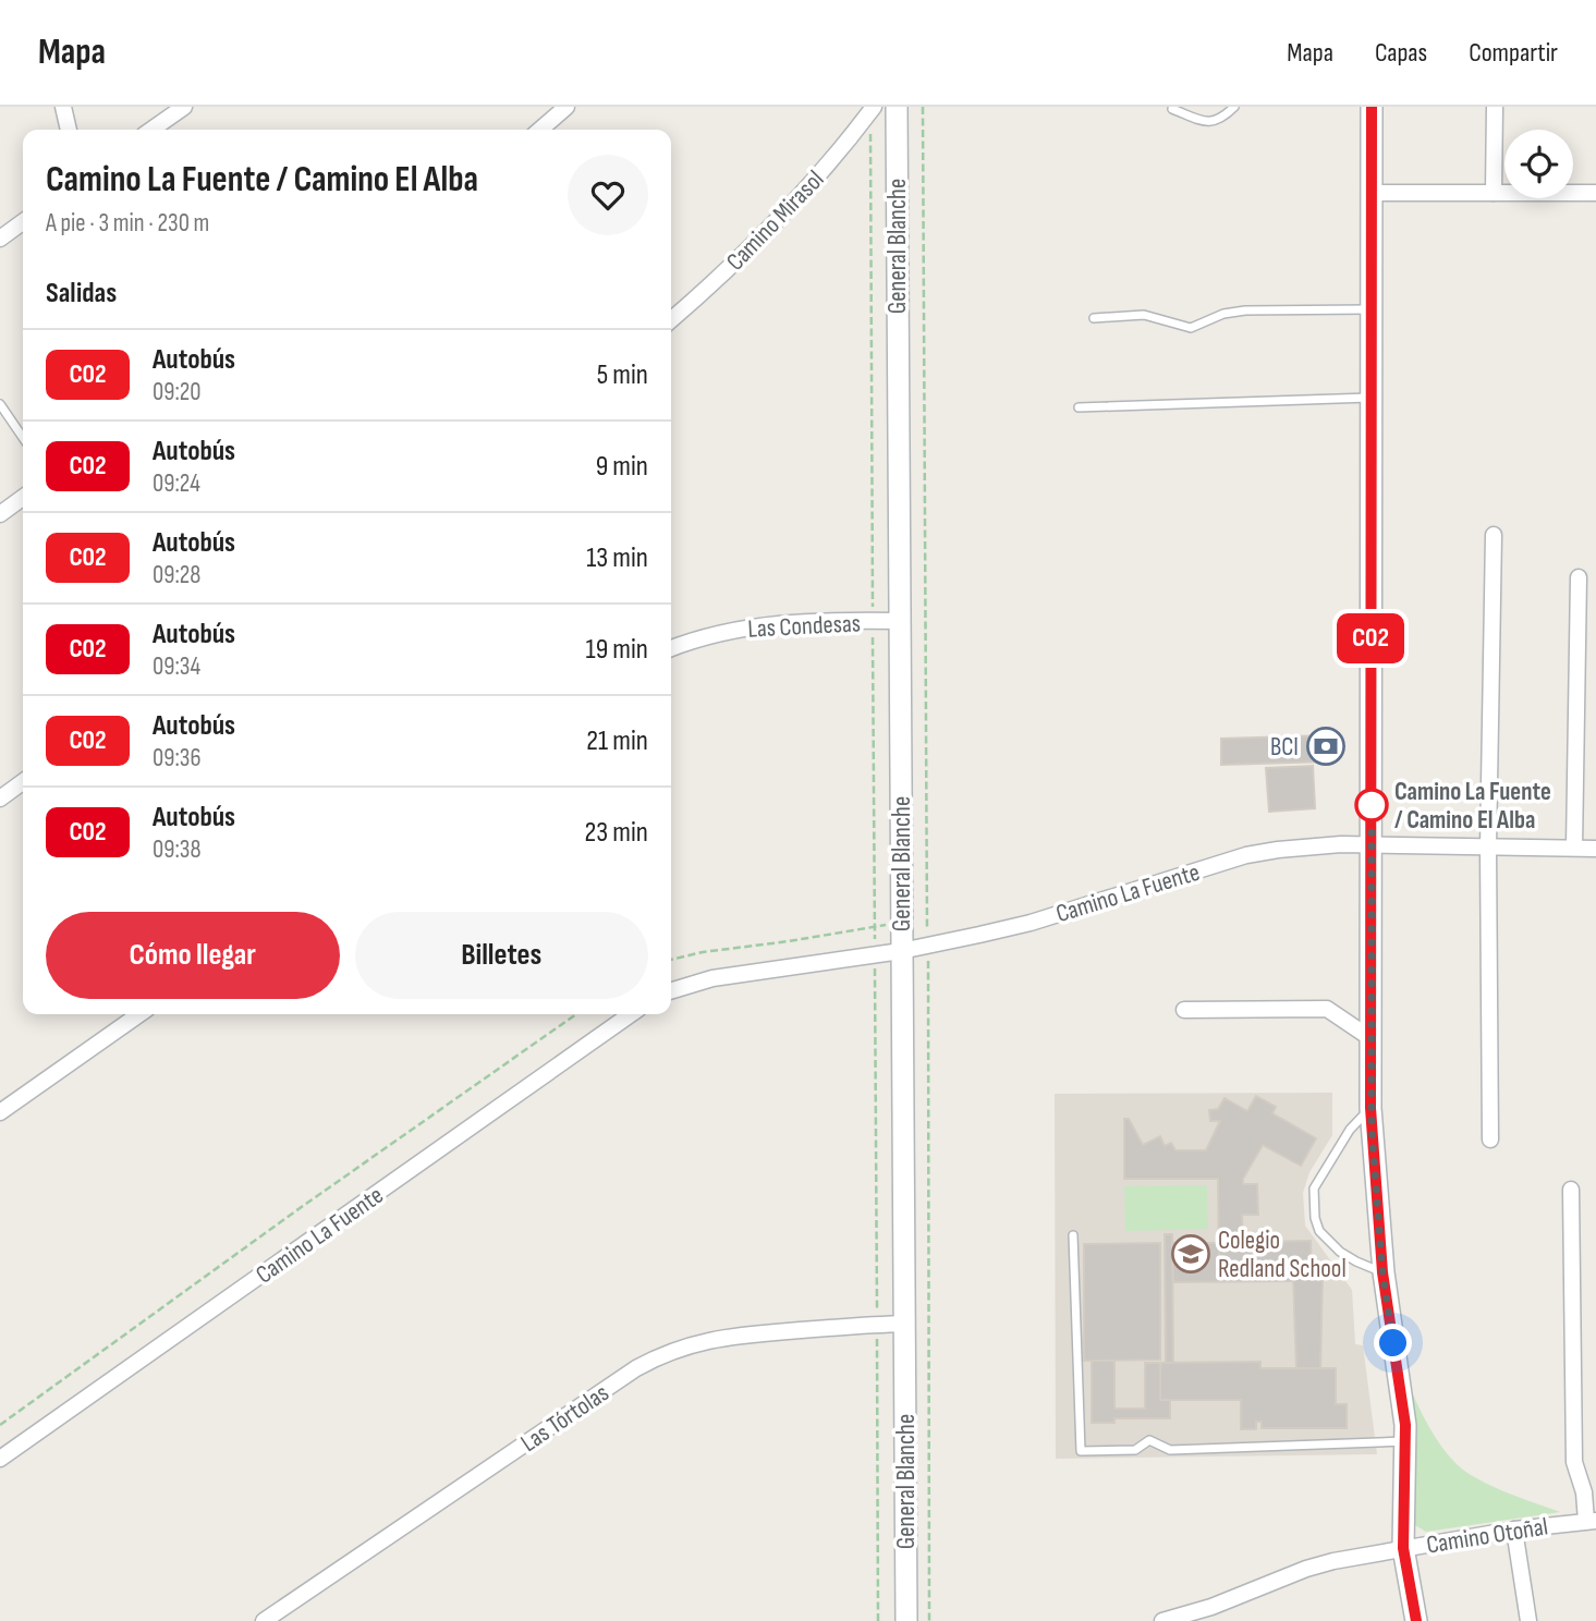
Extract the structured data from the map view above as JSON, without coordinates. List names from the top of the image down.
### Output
{
  "streets": {
    "main road": ["General Blanche"],
    "street": [
      "Camino Mirasol",
      "Las Condesas",
      "Camino La Fuente",
      "Las Tórtolas",
      "Camino Otoñal"
    ]
  },
  "crossings": [
    ["General Blanche", "Las Condesas"],
    ["General Blanche", "Camino La Fuente"],
    ["General Blanche", "Las Tórtolas"]
  ],
  "places": {
    "bank": ["BCI"],
    "other": ["Camino La Fuente / Camino El Alba"],
    "school or university": ["Colegio Redland School"]
  },
  "lines": ["bus line C02"],
  "page": {
    "header": "Mapa",
    "nav": ["Mapa", "Capas", "Compartir"],
    "on_map": "C02",
    "heading": [
      ["Camino La Fuente / Camino El Alba", "A pie · 3 min · 230 m"],
      "Salidas"
    ],
    "list": [
      {
        "mark": "C02",
        "name": "Autobús",
        "note": "09:20",
        "value": "5 min"
      },
      {
        "mark": "C02",
        "name": "Autobús",
        "note": "09:24",
        "value": "9 min"
      },
      {
        "mark": "C02",
        "name": "Autobús",
        "note": "09:28",
        "value": "13 min"
      },
      {
        "mark": "C02",
        "name": "Autobús",
        "note": "09:34",
        "value": "19 min"
      },
      {
        "mark": "C02",
        "name": "Autobús",
        "note": "09:36",
        "value": "21 min"
      },
      {
        "mark": "C02",
        "name": "Autobús",
        "note": "09:38",
        "value": "23 min"
      }
    ],
    "buttons": ["Cómo llegar", "Billetes"]
  }
}
